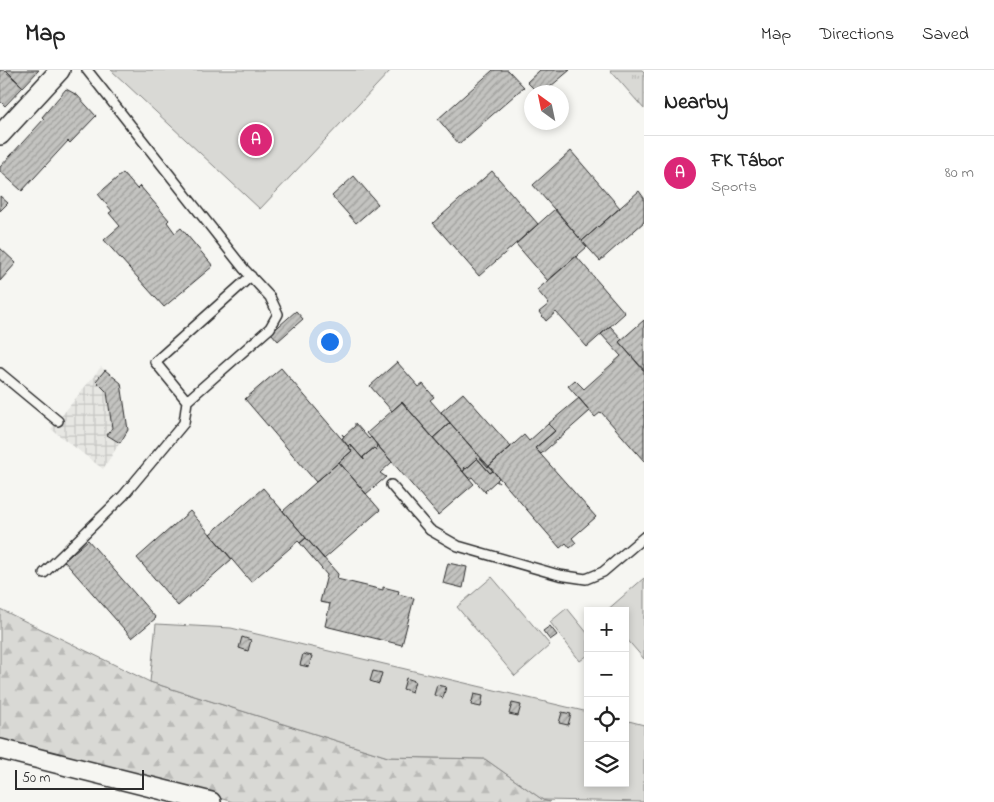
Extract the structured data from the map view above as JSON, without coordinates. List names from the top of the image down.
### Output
{
  "scale_bar": "50 m",
  "north": "top left",
  "page": {
    "header": "Map",
    "nav": ["Map", "Directions", "Saved"],
    "heading": "Nearby",
    "pins": "A",
    "list": [
      {
        "mark": "A",
        "name": "FK Tábor",
        "note": "Sports",
        "value": "80 m"
      }
    ],
    "map_buttons": ["+", "−"],
    "scale": "50 m"
  }
}
